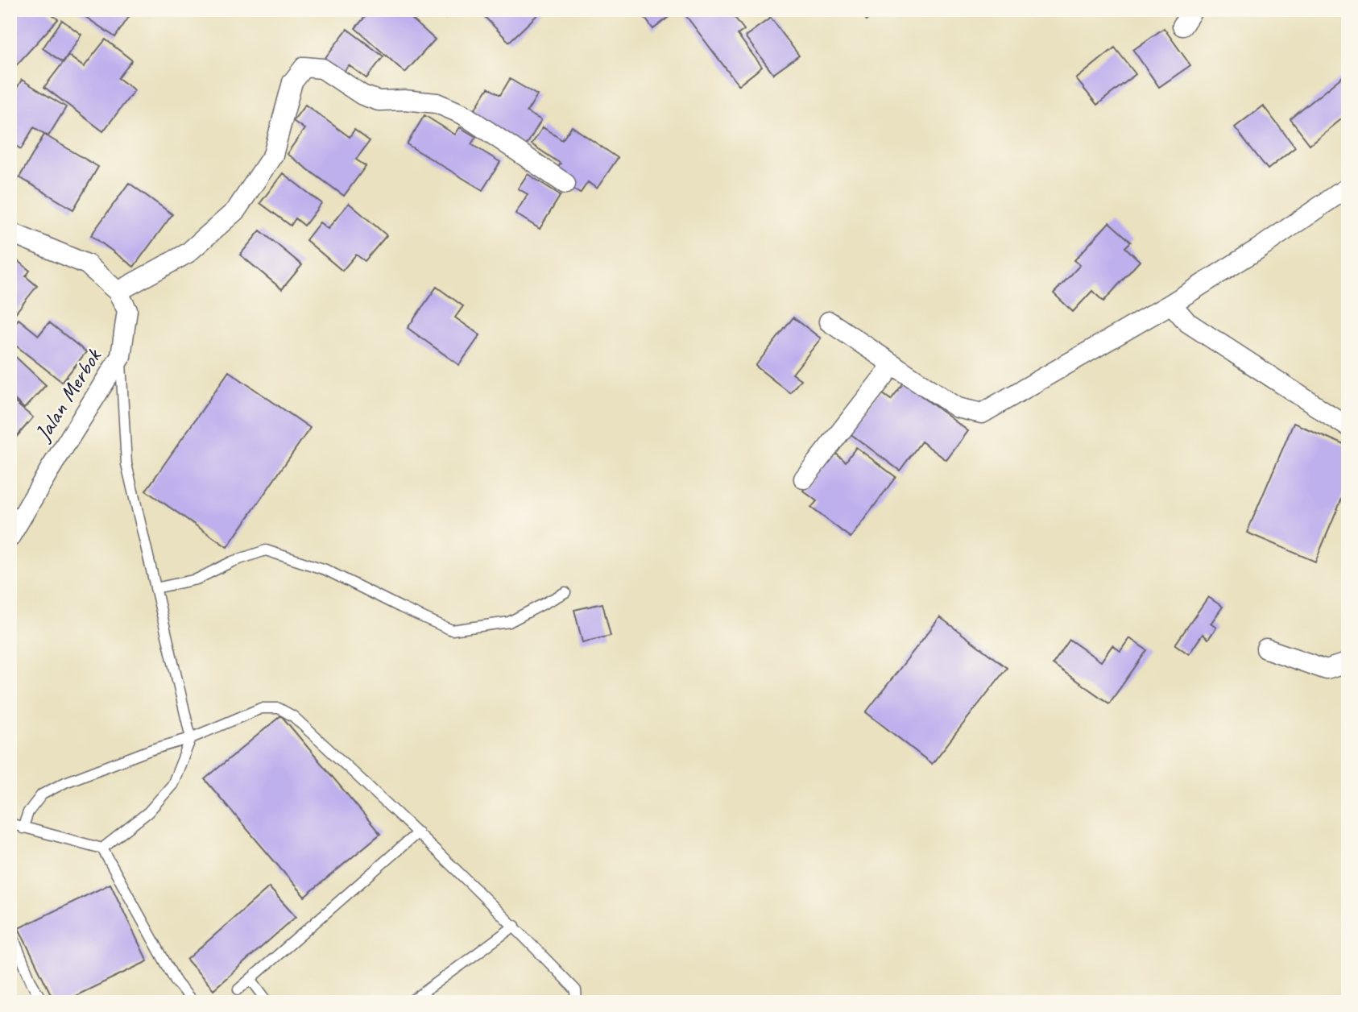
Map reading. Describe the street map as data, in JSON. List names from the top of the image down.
{
  "streets": {
    "street": ["Jalan Merbok"]
  }
}
